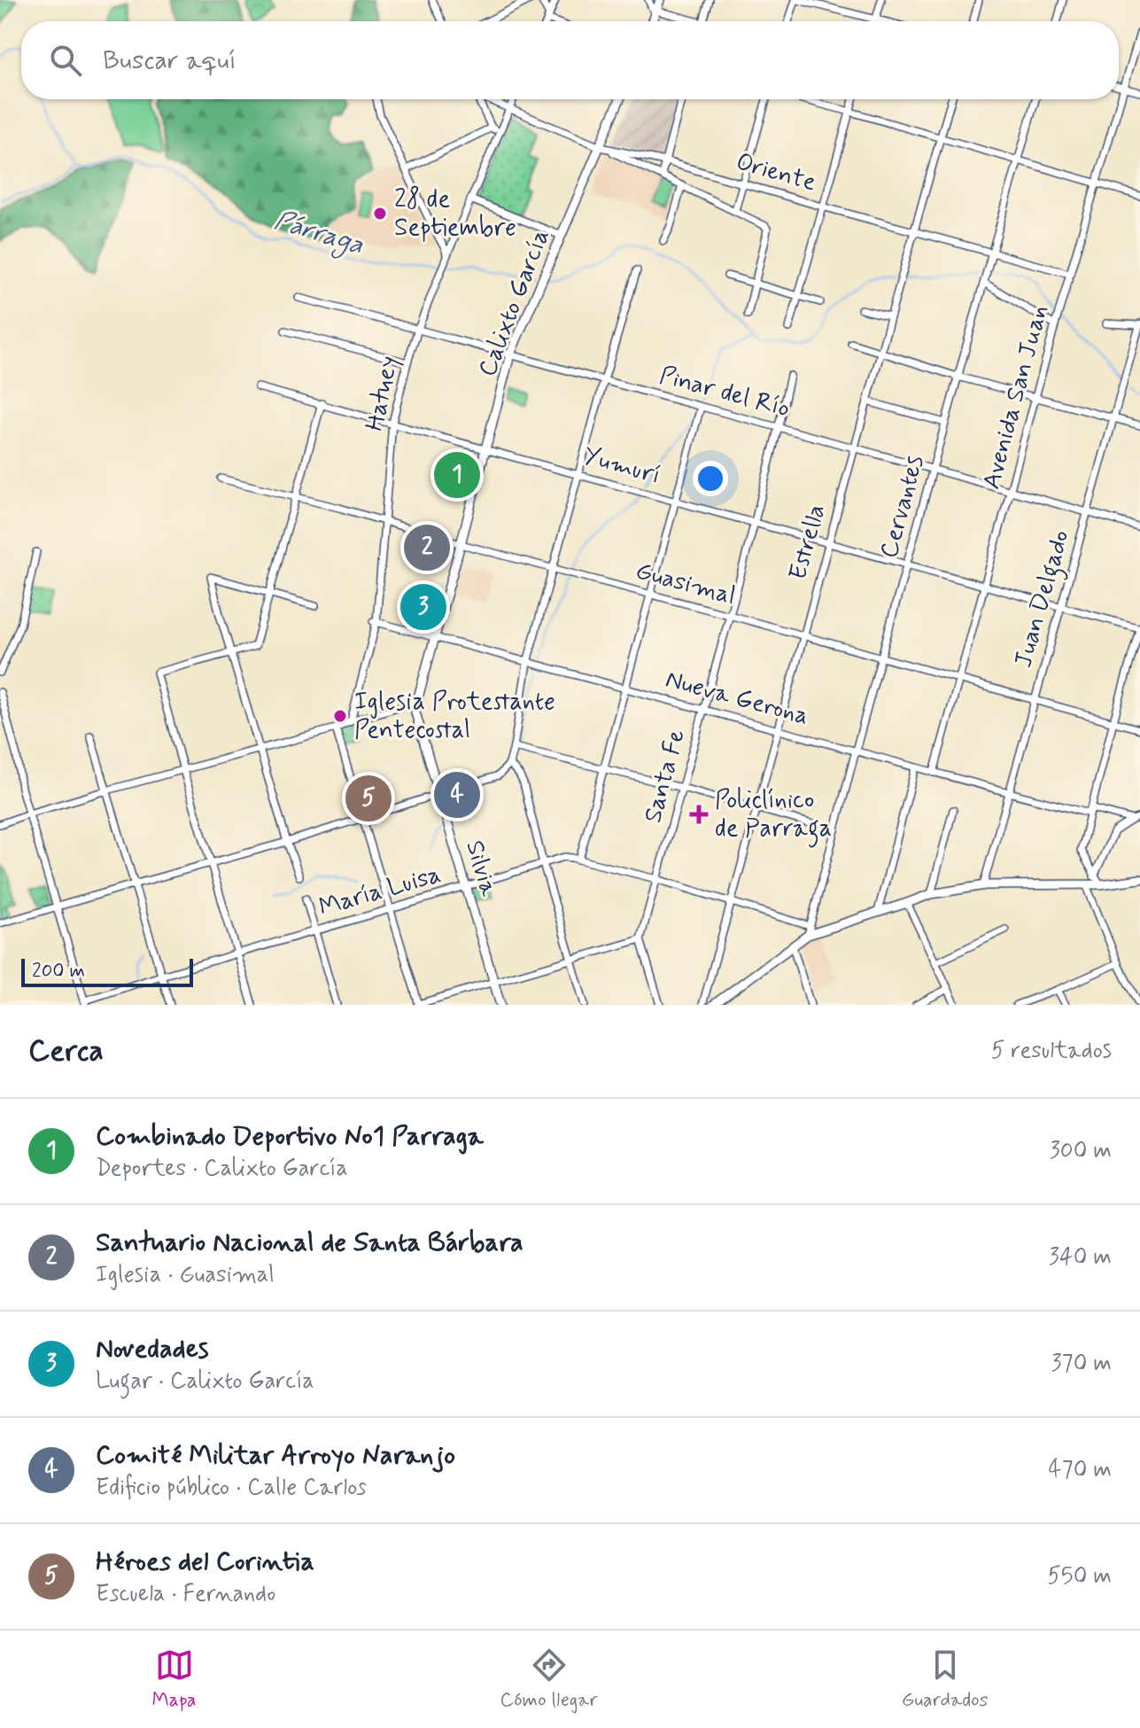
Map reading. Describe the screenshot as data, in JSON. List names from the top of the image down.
{
  "streets": {
    "main road": ["Calixto García", "Silvia"],
    "street": [
      "Oriente",
      "Pinar del Río",
      "Hatuey",
      "Avenida San Juan",
      "Yumurí",
      "Cervantes",
      "Estrella",
      "Guasimal",
      "Juan Delgado",
      "Nueva Gerona",
      "Santa Fe",
      "María Luisa"
    ]
  },
  "crossings": [
    ["Oriente", "Calixto García"],
    ["Oriente", "Hatuey"],
    ["Oriente", "Avenida San Juan"],
    ["Oriente", "Cervantes"],
    ["Oriente", "Estrella"],
    ["Calixto García", "Pinar del Río"],
    ["Calixto García", "Yumurí"],
    ["Calixto García", "Guasimal"],
    ["Calixto García", "Nueva Gerona"],
    ["Calixto García", "Silvia"],
    ["Pinar del Río", "Hatuey"],
    ["Pinar del Río", "Avenida San Juan"],
    ["Pinar del Río", "Cervantes"],
    ["Pinar del Río", "Estrella"],
    ["Pinar del Río", "Juan Delgado"],
    ["Pinar del Río", "Santa Fe"],
    ["Hatuey", "Yumurí"],
    ["Hatuey", "Guasimal"],
    ["Hatuey", "Nueva Gerona"],
    ["Avenida San Juan", "Yumurí"],
    ["Avenida San Juan", "Guasimal"],
    ["Avenida San Juan", "Nueva Gerona"],
    ["Yumurí", "Cervantes"],
    ["Yumurí", "Estrella"],
    ["Yumurí", "Juan Delgado"],
    ["Yumurí", "Santa Fe"],
    ["Cervantes", "Guasimal"],
    ["Cervantes", "Nueva Gerona"],
    ["Cervantes", "María Luisa"],
    ["Estrella", "Guasimal"],
    ["Estrella", "Nueva Gerona"],
    ["Estrella", "María Luisa"],
    ["Guasimal", "Juan Delgado"],
    ["Guasimal", "Santa Fe"],
    ["Juan Delgado", "Nueva Gerona"],
    ["Nueva Gerona", "Santa Fe"],
    ["Santa Fe", "María Luisa"],
    ["Silvia", "María Luisa"]
  ],
  "water": ["Párraga"],
  "places": {
    "other": ["28 de Septiembre", "Iglesia Protestante Pentecostal"],
    "health": ["Policlínico de Parraga"]
  },
  "scale_bar": "200 m",
  "page": {
    "search": "Buscar aquí",
    "pins": [
      "1",
      "2",
      "3",
      "4",
      "5"
    ],
    "scale": "200 m",
    "heading": ["Cerca", "5 resultados"],
    "list": [
      {
        "mark": "1",
        "name": "Combinado Deportivo No1 Parraga",
        "note": "Deportes · Calixto García",
        "value": "300 m"
      },
      {
        "mark": "2",
        "name": "Santuario Nacional de Santa Bárbara",
        "note": "Iglesia · Guasimal",
        "value": "340 m"
      },
      {
        "mark": "3",
        "name": "Novedades",
        "note": "Lugar · Calixto García",
        "value": "370 m"
      },
      {
        "mark": "4",
        "name": "Comité Militar Arroyo Naranjo",
        "note": "Edificio público · Calle Carlos",
        "value": "470 m"
      },
      {
        "mark": "5",
        "name": "Héroes del Corintia",
        "note": "Escuela · Fernando",
        "value": "550 m"
      }
    ],
    "nav": ["Mapa", "Cómo llegar", "Guardados"]
  }
}
